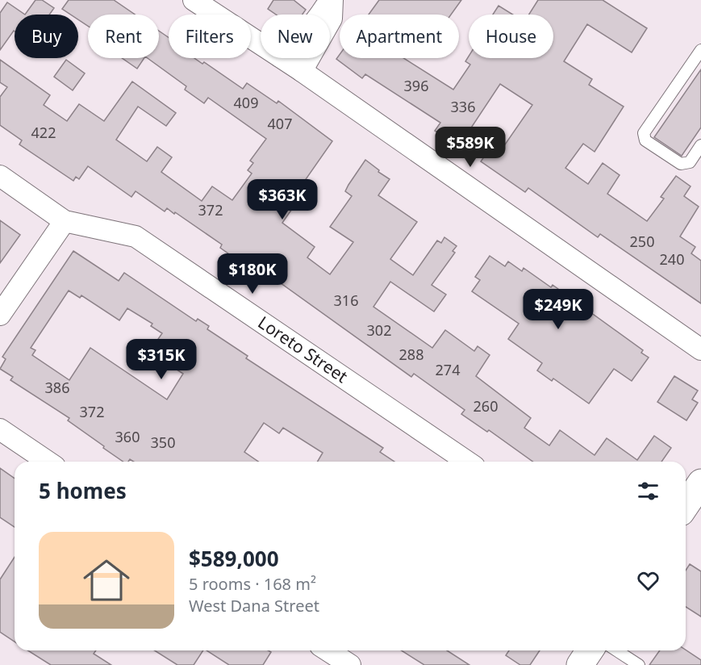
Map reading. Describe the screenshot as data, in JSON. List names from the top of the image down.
{
  "streets": {
    "street": ["Loreto Street"]
  },
  "house_numbers": [
    "396",
    "409",
    "336",
    "407",
    "422",
    "372",
    "250",
    "240",
    "316",
    "302",
    "288",
    "274",
    "386",
    "260",
    "372",
    "360",
    "350"
  ],
  "page": {
    "chip": [
      "Buy",
      "Rent",
      "Filters",
      "New",
      "Apartment",
      "House"
    ],
    "price": [
      "$589K",
      "$363K",
      "$180K",
      "$249K",
      "$315K"
    ],
    "heading": "5 homes",
    "list": [
      {
        "name": "$589,000",
        "note": "5 rooms · 168 m² · West Dana Street"
      }
    ]
  }
}
